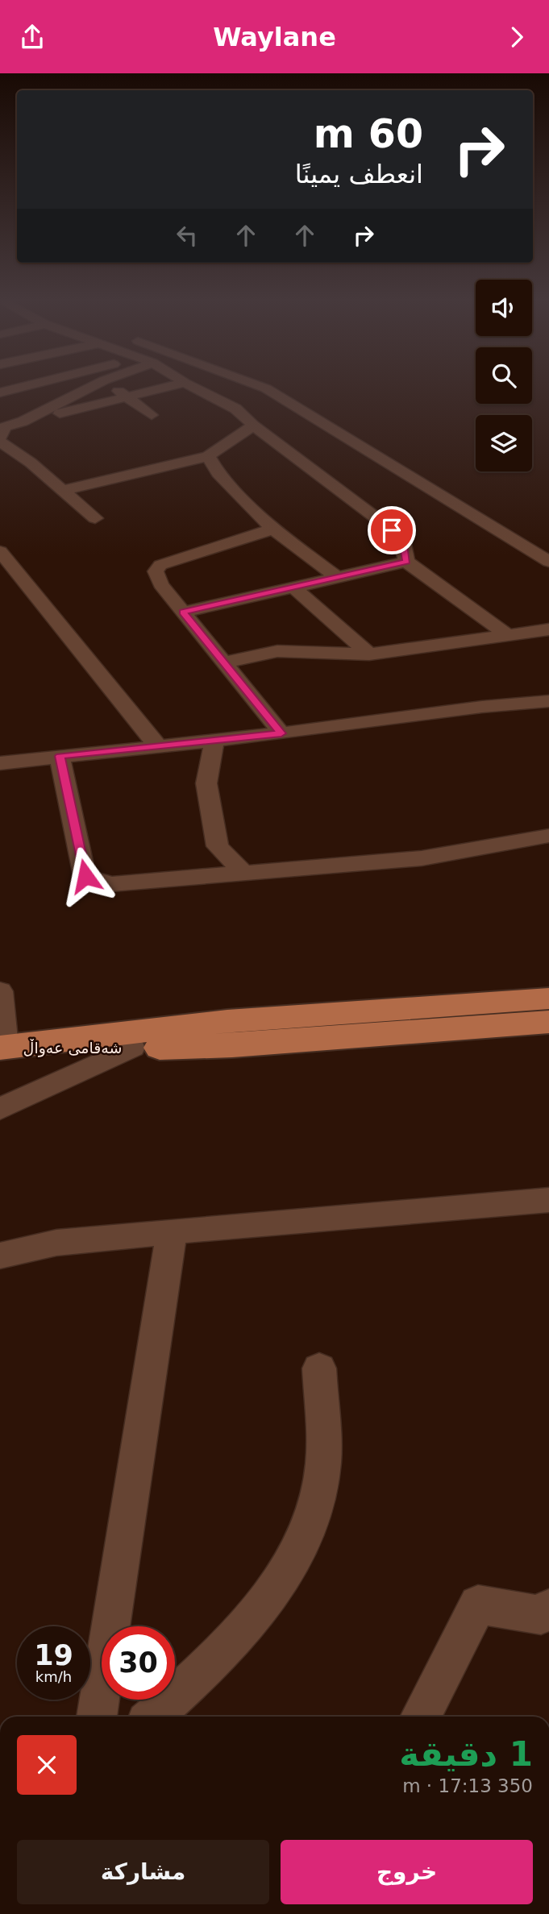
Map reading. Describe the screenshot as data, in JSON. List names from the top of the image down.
{
  "streets": {
    "main road": ["شەقامی عەواڵ"]
  },
  "page": {
    "header": "Waylane",
    "turn": ["60 m", "انعطف يمينًا"],
    "speed": "19 km/h",
    "limit": "30",
    "heading": ["1 دقيقة", "350 m · 17:13"],
    "buttons": ["خروج", "مشاركة"]
  }
}
